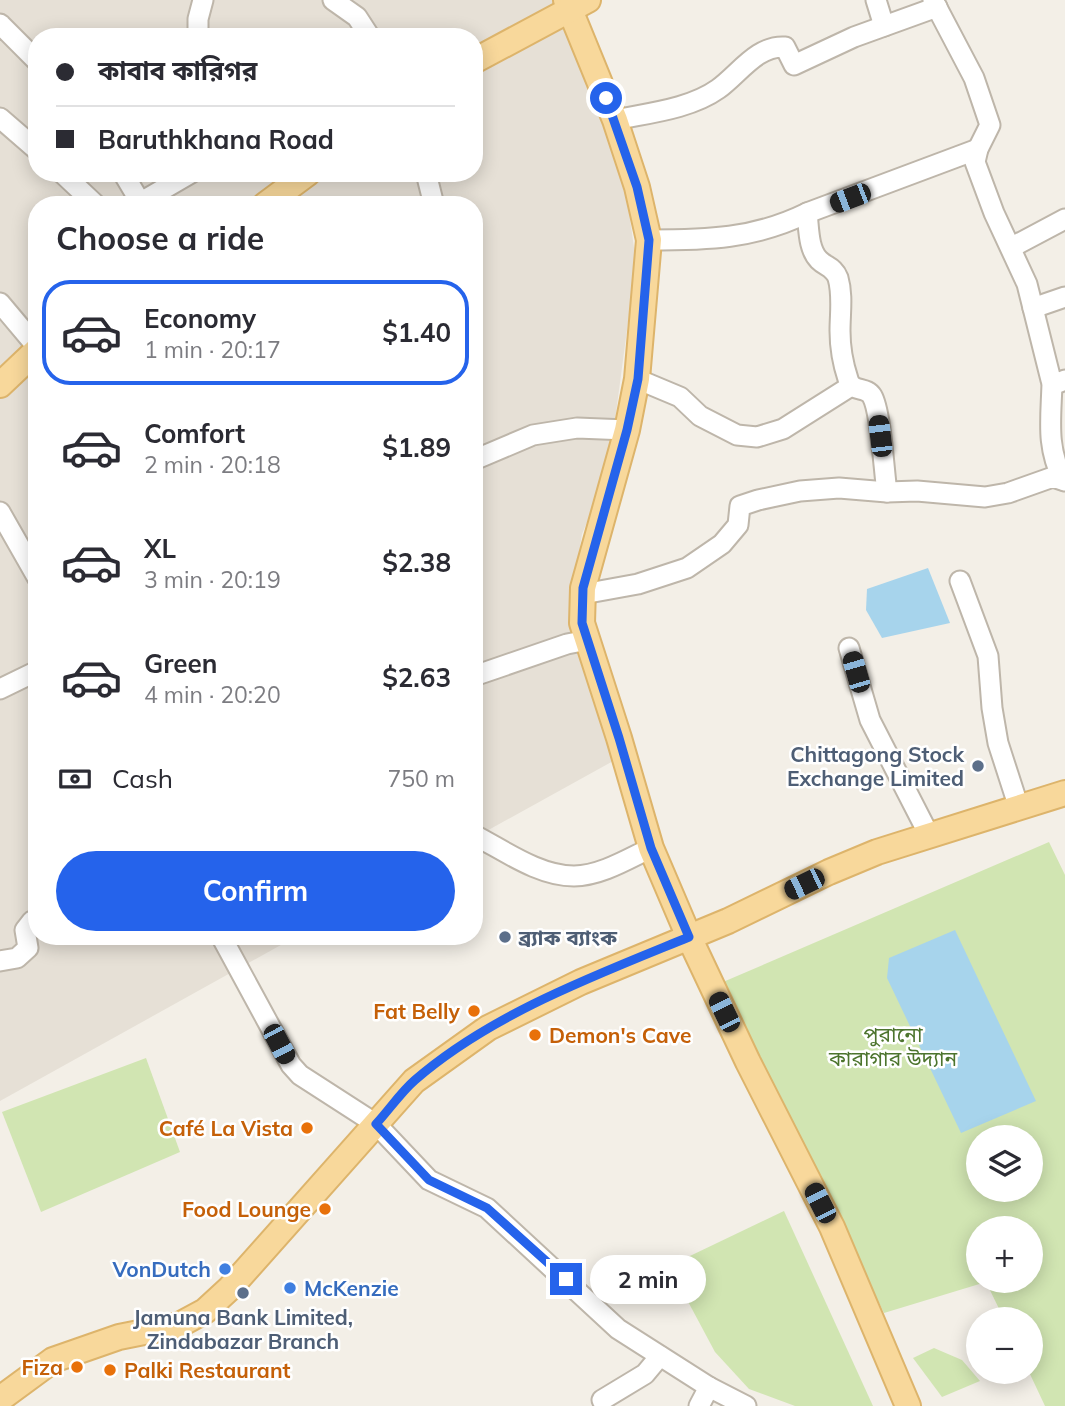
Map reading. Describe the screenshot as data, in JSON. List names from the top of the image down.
{
  "parks": ["পুরানো কারাগার উদ্যান"],
  "places": [
    "Chittagong Stock Exchange Limited",
    "ব্র্যাক ব্যাংক",
    "Fat Belly",
    "Demon's Cave",
    "Café La Vista",
    "Food Lounge",
    "VonDutch",
    "McKenzie",
    "Jamuna Bank Limited, Zindabazar Branch",
    "Fiza",
    "Palki Restaurant"
  ],
  "page": {
    "banner": ["কাবাব কারিগর", "Baruthkhana Road"],
    "heading": "Choose a ride",
    "list": [
      {
        "name": "Economy",
        "note": "1 min · 20:17",
        "value": "$1.40"
      },
      {
        "name": "Comfort",
        "note": "2 min · 20:18",
        "value": "$1.89"
      },
      {
        "name": "XL",
        "note": "3 min · 20:19",
        "value": "$2.38"
      },
      {
        "name": "Green",
        "note": "4 min · 20:20",
        "value": "$2.63"
      }
    ],
    "pay": ["Cash", "750 m"],
    "buttons": "Confirm",
    "map_buttons": ["+", "−"],
    "bubble": "2 min"
  }
}
